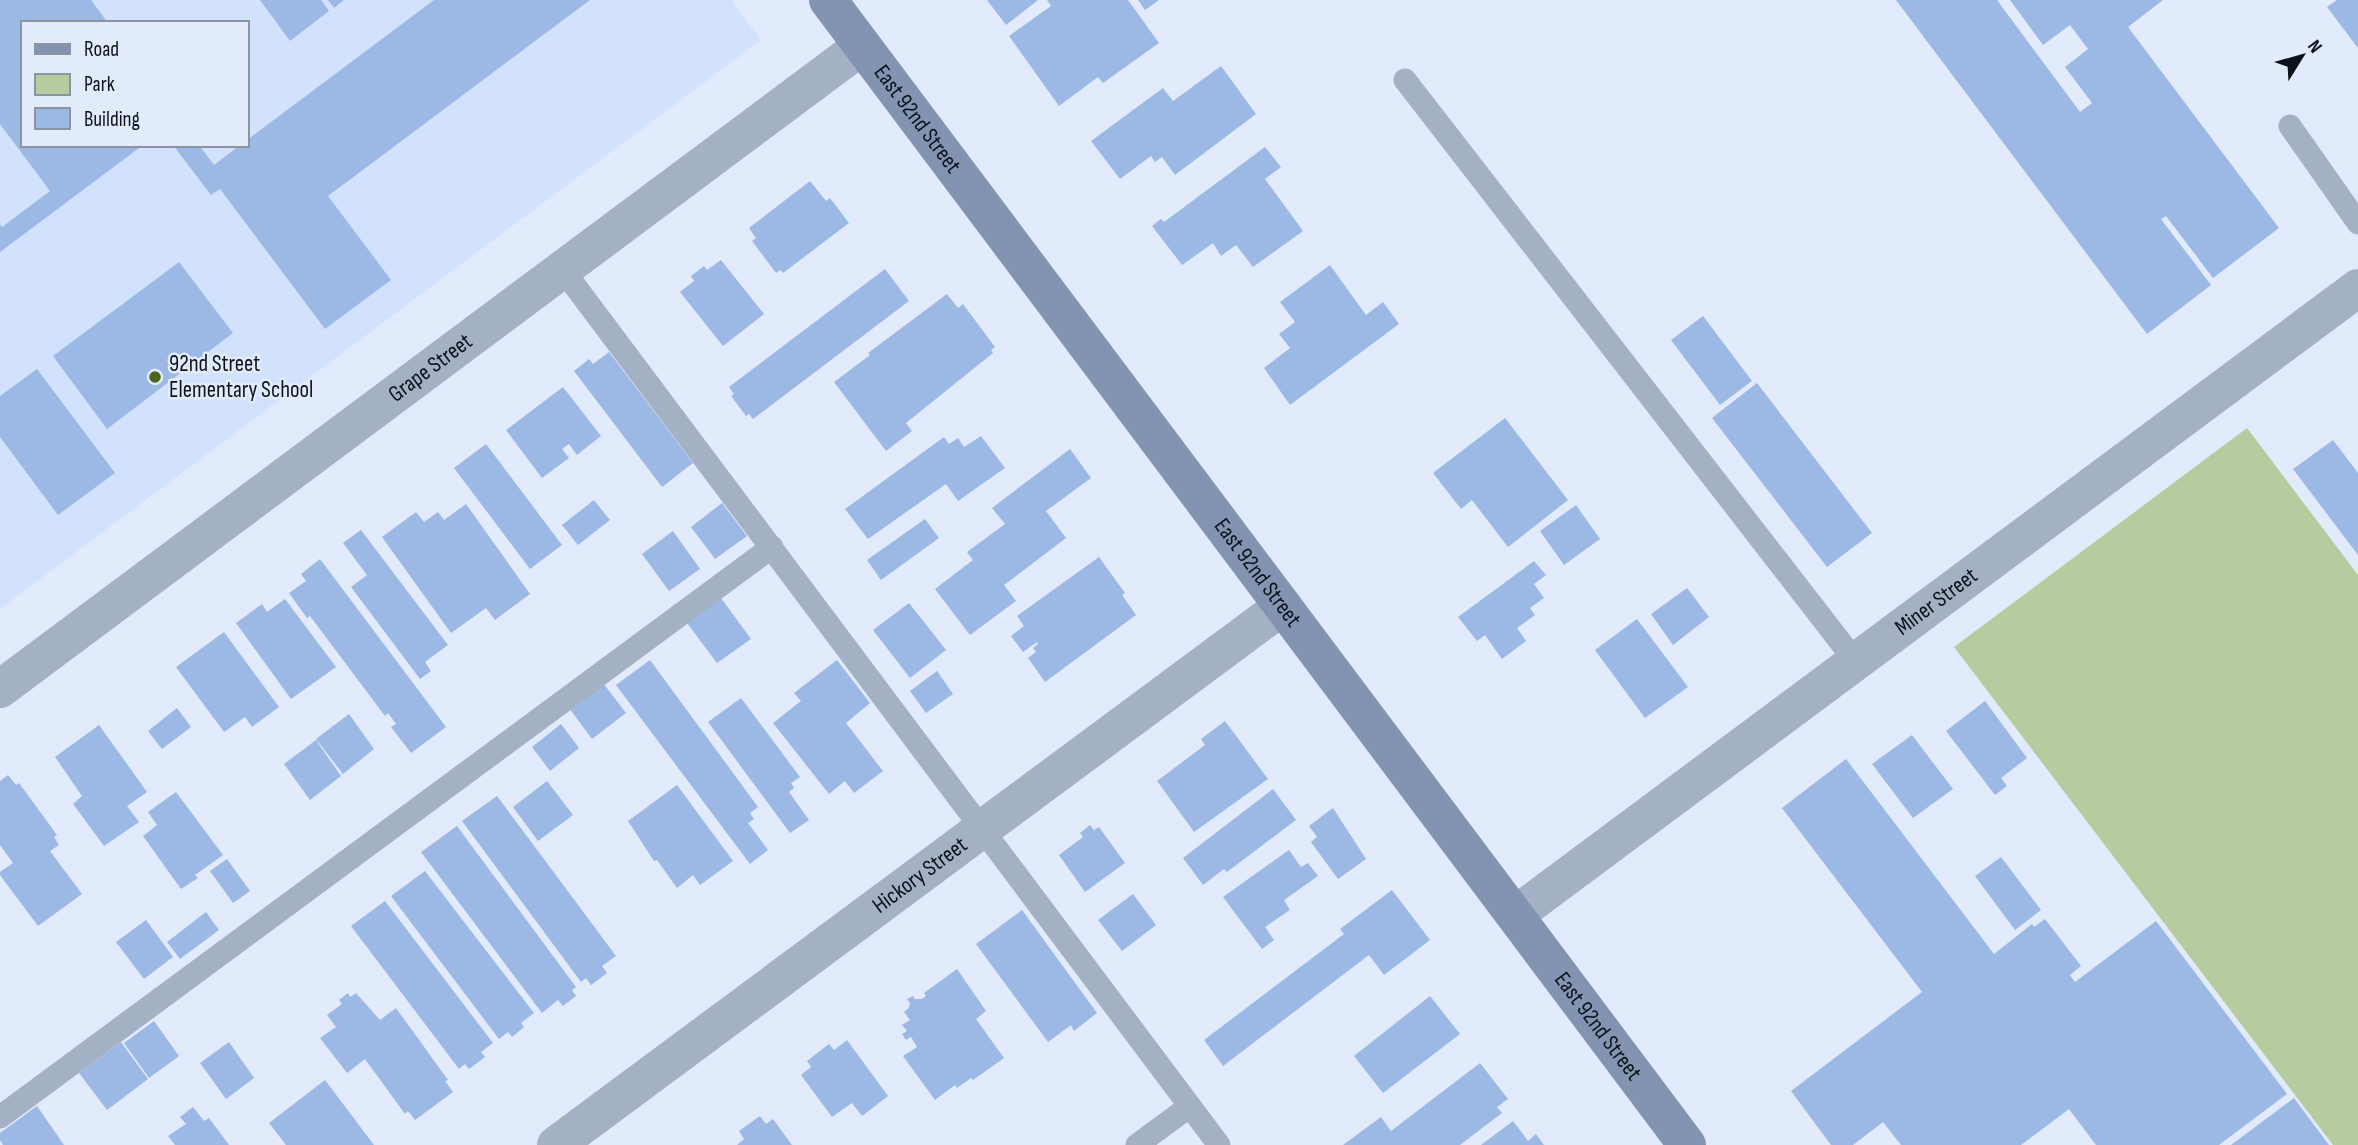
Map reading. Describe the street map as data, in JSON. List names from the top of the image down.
{
  "streets": {
    "street": [
      "East 92nd Street",
      "Grape Street",
      "Miner Street",
      "Hickory Street"
    ]
  },
  "crossings": [
    ["East 92nd Street", "Grape Street"],
    ["East 92nd Street", "Miner Street"],
    ["East 92nd Street", "Hickory Street"]
  ],
  "places": ["92nd Street Elementary School"],
  "legend": ["Road", "Park", "Building"],
  "north": "top right"
}
